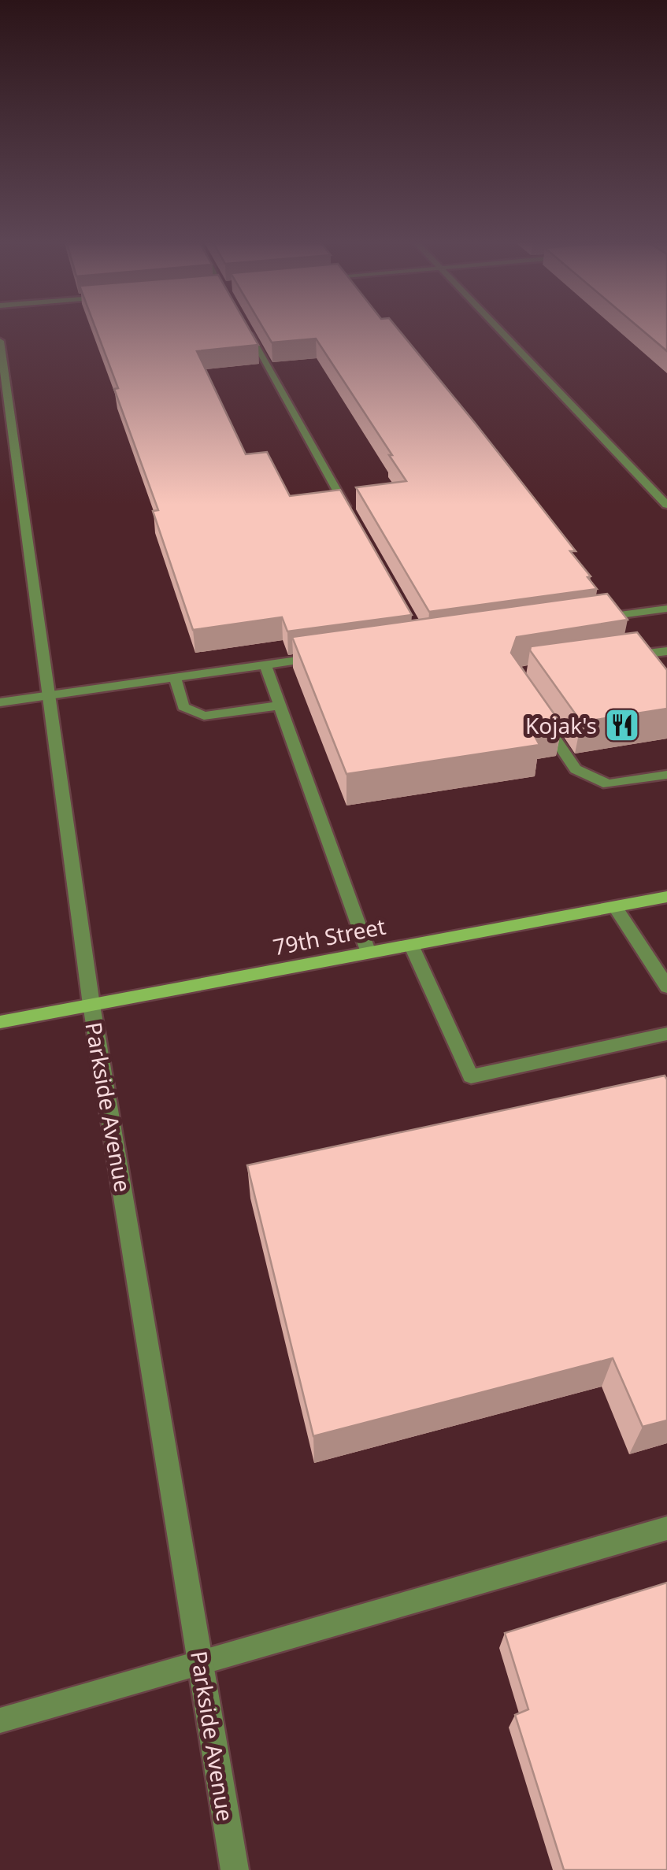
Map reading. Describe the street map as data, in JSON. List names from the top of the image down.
{
  "streets": {
    "main road": ["79th Street"],
    "street": ["Parkside Avenue"]
  },
  "crossings": [
    ["79th Street", "Parkside Avenue"]
  ],
  "places": {
    "restaurant": ["Kojak's"]
  }
}
